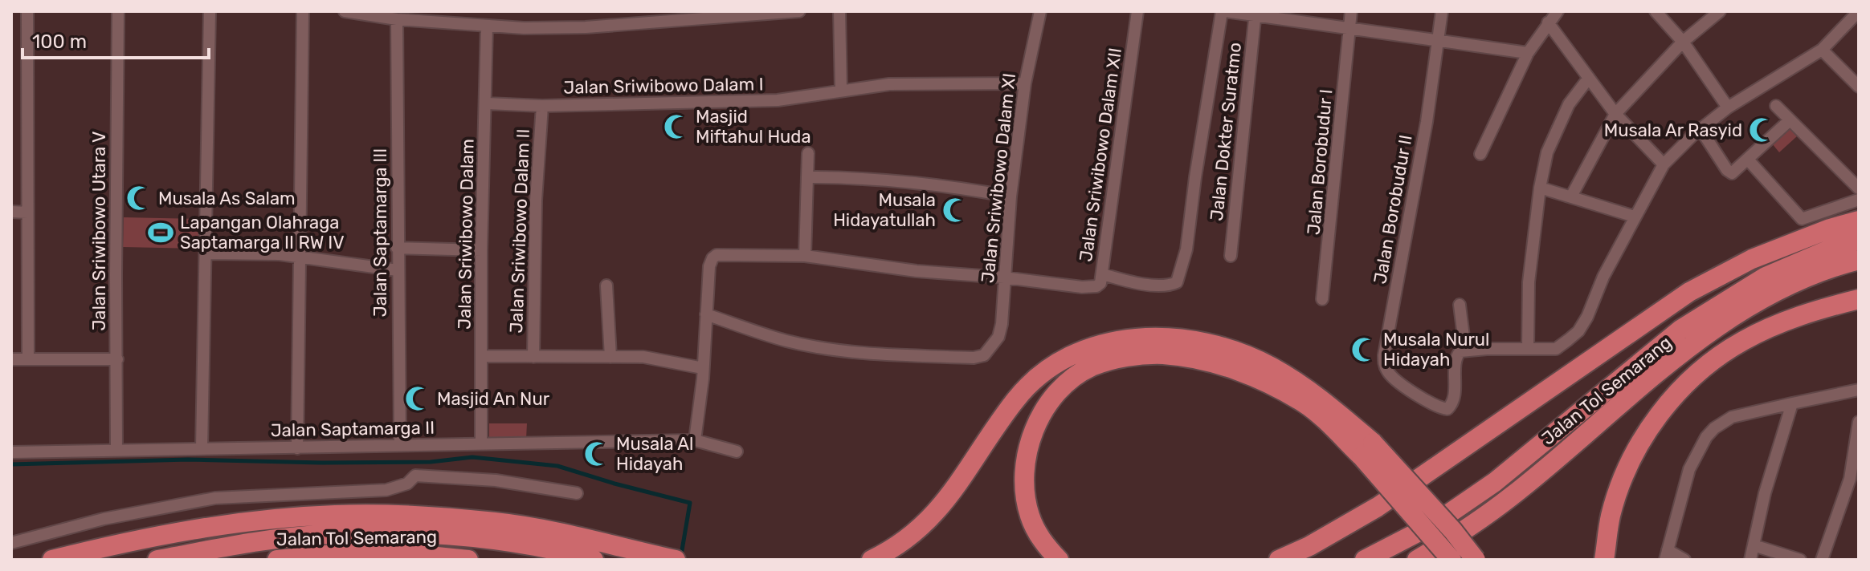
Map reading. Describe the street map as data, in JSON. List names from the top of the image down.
{
  "streets": {
    "highway": ["Jalan Tol Semarang"],
    "street": [
      "Jalan Sriwibowo Dalam I",
      "Jalan Dokter Suratmo",
      "Jalan Sriwibowo Dalam XII",
      "Jalan Borobudur I",
      "Jalan Sriwibowo Dalam XI",
      "Jalan Borobudur II",
      "Jalan Sriwibowo Utara V",
      "Jalan Sriwibowo Dalam II",
      "Jalan Saptamarga III",
      "Jalan Sriwibowo Dalam",
      "Jalan Saptamarga II"
    ]
  },
  "crossings": [
    ["Jalan Sriwibowo Dalam I", "Jalan Sriwibowo Dalam XI"],
    ["Jalan Sriwibowo Dalam I", "Jalan Sriwibowo Dalam II"],
    ["Jalan Sriwibowo Dalam I", "Jalan Sriwibowo Dalam"],
    ["Jalan Sriwibowo Dalam XII", "Jalan Sriwibowo Dalam XI"],
    ["Jalan Sriwibowo Utara V", "Jalan Saptamarga II"],
    ["Jalan Sriwibowo Dalam II", "Jalan Sriwibowo Dalam"],
    ["Jalan Saptamarga III", "Jalan Saptamarga II"],
    ["Jalan Sriwibowo Dalam", "Jalan Saptamarga II"]
  ],
  "places": {
    "mosque": [
      "Masjid Miftahul Huda",
      "Musala Ar Rasyid",
      "Musala As Salam",
      "Musala Hidayatullah",
      "Musala Nurul Hidayah",
      "Masjid An Nur",
      "Musala Al Hidayah"
    ],
    "sports": ["Lapangan Olahraga Saptamarga II RW IV"]
  },
  "scale_bar": "100 m"
}
